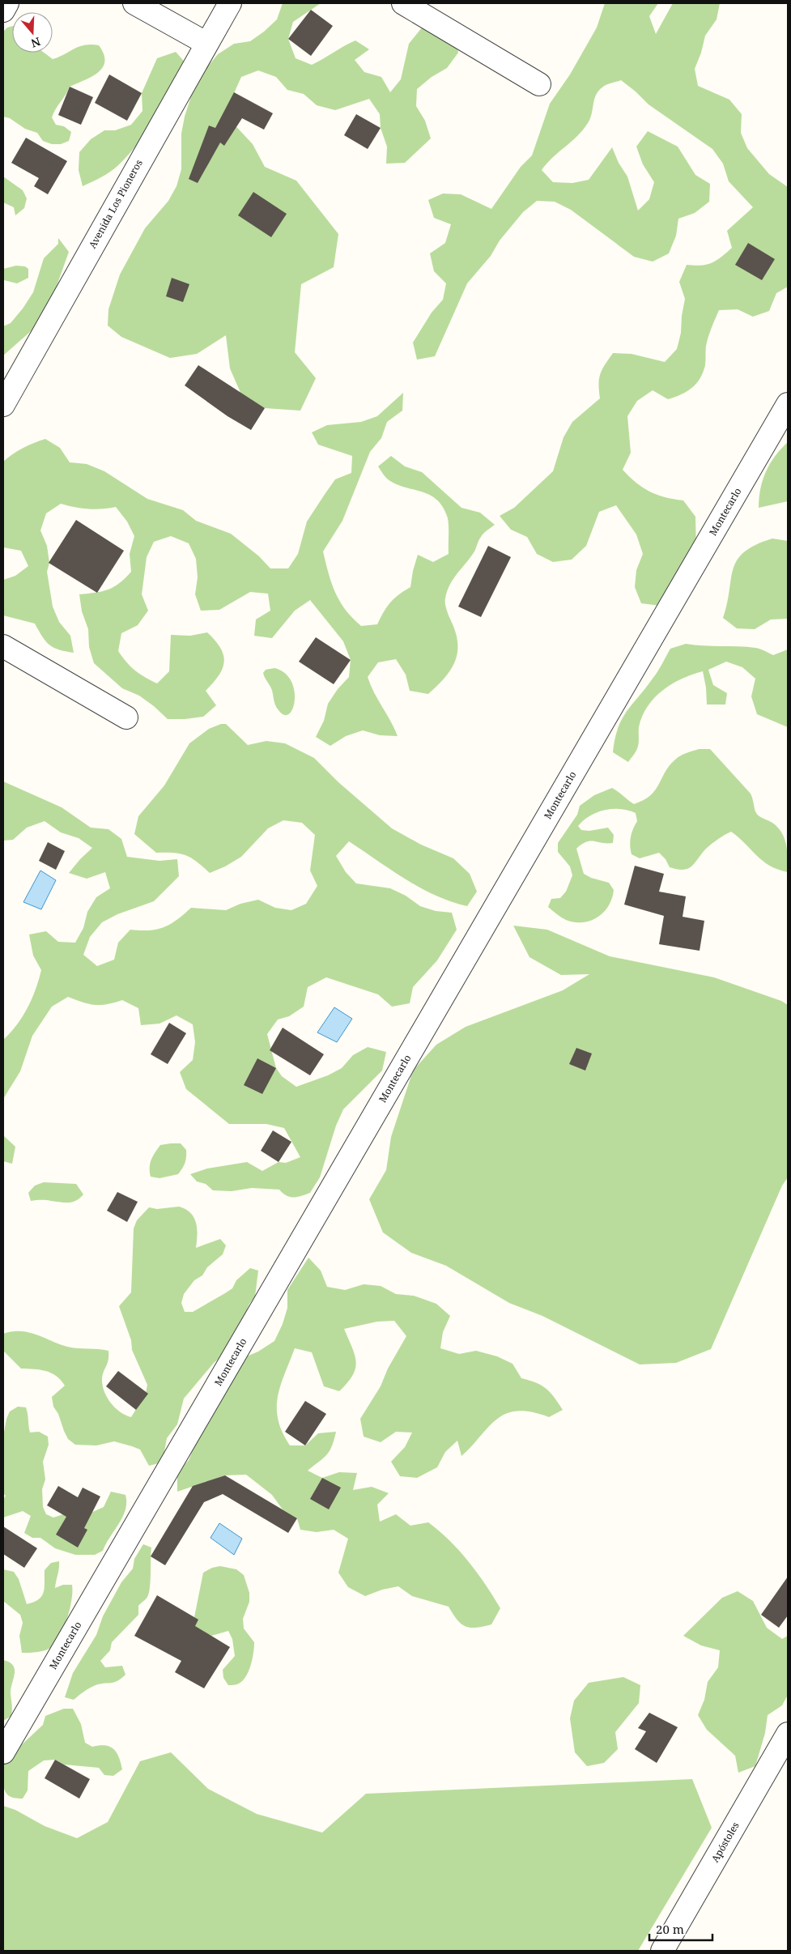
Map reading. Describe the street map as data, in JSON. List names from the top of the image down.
{
  "streets": {
    "street": ["Avenida Los Pioneros", "Montecarlo", "Apóstoles"]
  },
  "scale_bar": "20 m",
  "north": "bottom"
}
